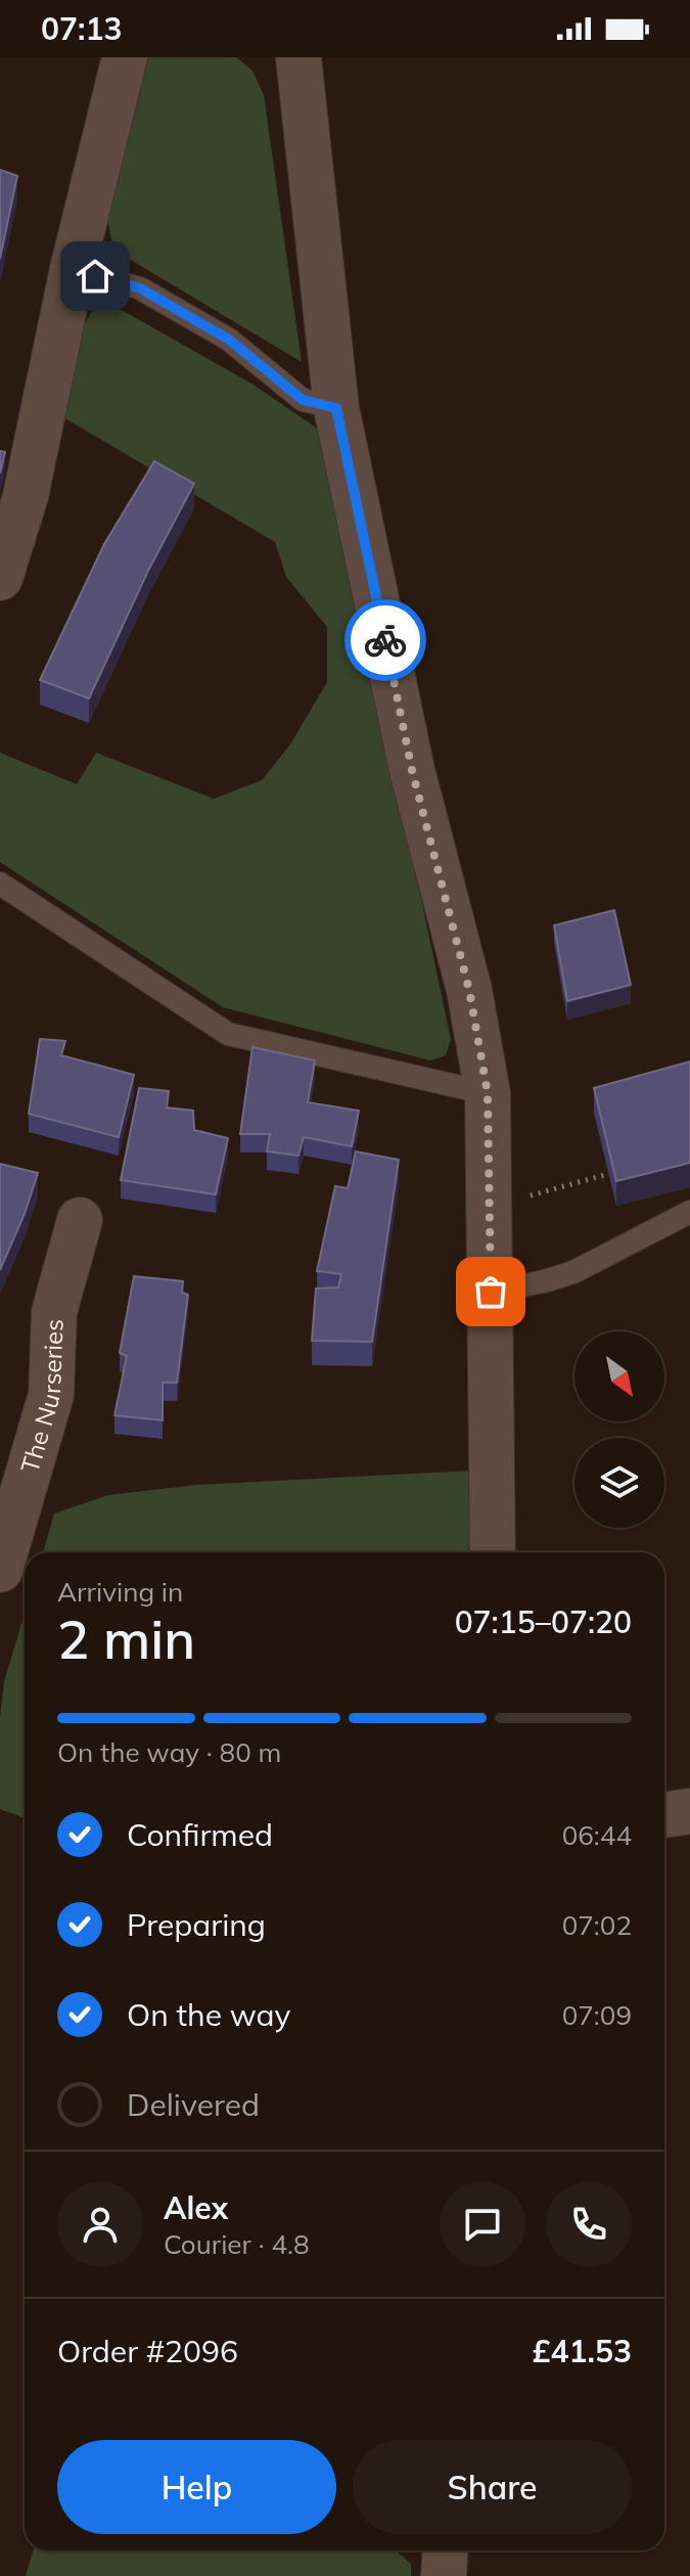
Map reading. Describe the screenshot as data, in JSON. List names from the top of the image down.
{
  "streets": {
    "street": ["The Nurseries"]
  },
  "north": "bottom right",
  "page": {
    "status": "07:13",
    "heading": ["2 min", "Arriving in", "07:15–07:20"],
    "panel": [
      "Alex",
      "Courier · 4.8",
      "Order #2096",
      "£41.53"
    ],
    "bar": "On the way · 80 m",
    "list": [
      ["Confirmed", "06:44"],
      ["Preparing", "07:02"],
      ["On the way", "07:09"],
      "Delivered"
    ],
    "buttons": ["Help", "Share"]
  }
}
